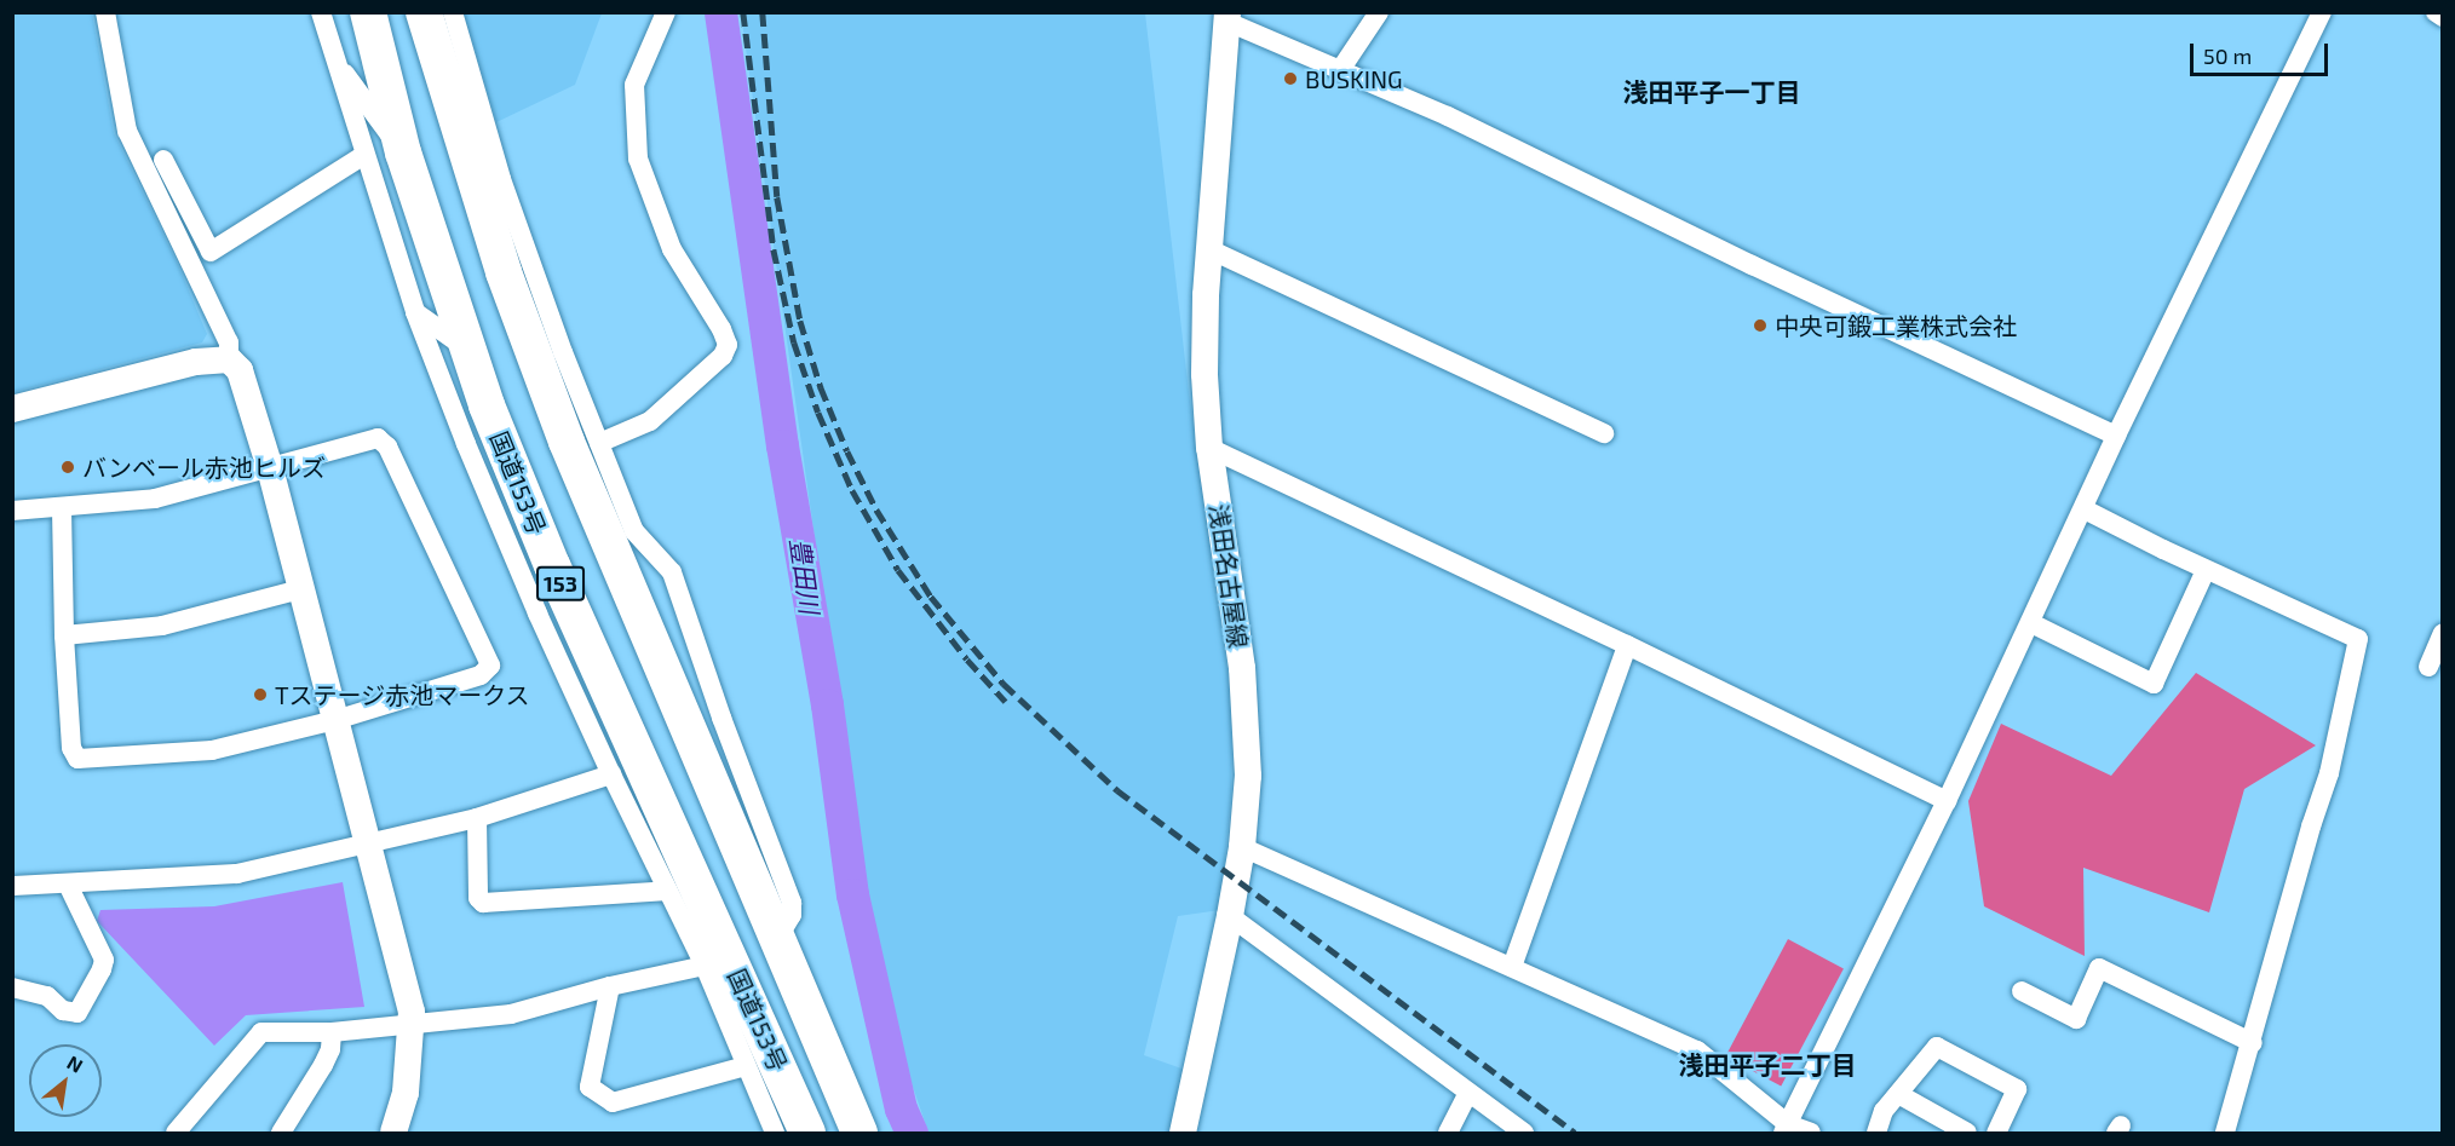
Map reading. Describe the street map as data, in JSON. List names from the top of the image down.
{
  "streets": {
    "highway": ["国道153号", "153"],
    "main road": ["浅田名古屋線"]
  },
  "districts": ["浅田平子一丁目", "浅田平子二丁目"],
  "water": ["豊田川"],
  "places": [
    "BUSKING",
    "中央可鍛工業株式会社",
    "バンベール赤池ヒルズ",
    "Tステージ赤池マークス"
  ],
  "scale_bar": "50 m",
  "north": "top right"
}
